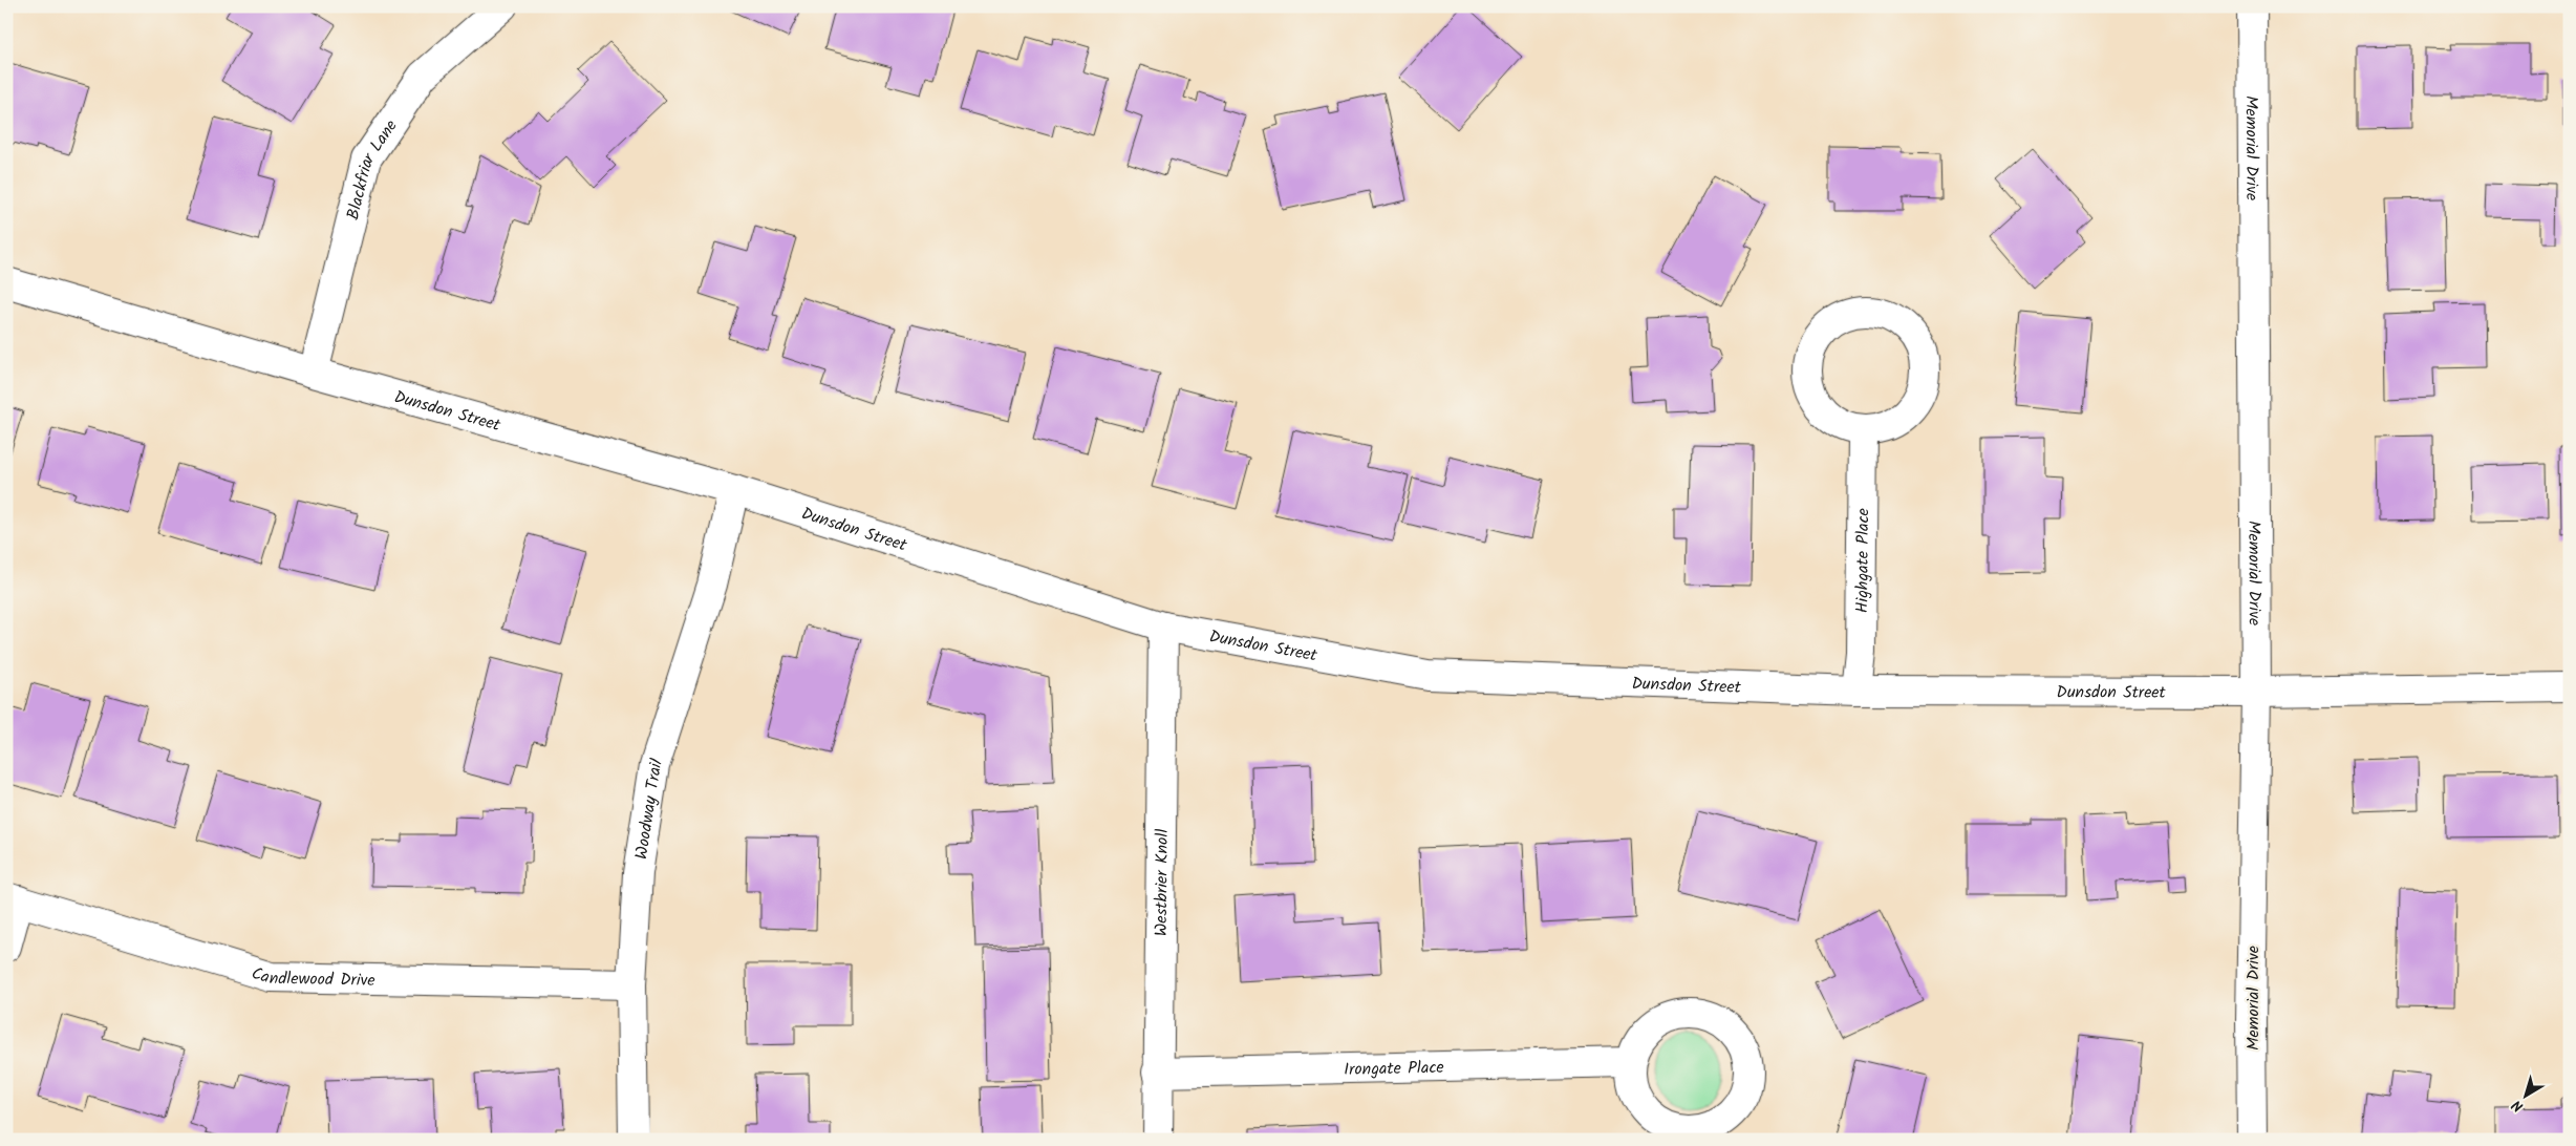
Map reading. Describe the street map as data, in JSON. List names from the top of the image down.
{
  "streets": {
    "street": [
      "Memorial Drive",
      "Blackfriar Lane",
      "Dunsdon Street",
      "Highgate Place",
      "Woodway Trail",
      "Westbrier Knoll",
      "Candlewood Drive",
      "Irongate Place"
    ]
  },
  "crossings": [
    ["Memorial Drive", "Dunsdon Street"],
    ["Blackfriar Lane", "Dunsdon Street"],
    ["Dunsdon Street", "Highgate Place"],
    ["Dunsdon Street", "Woodway Trail"],
    ["Dunsdon Street", "Westbrier Knoll"],
    ["Woodway Trail", "Candlewood Drive"],
    ["Westbrier Knoll", "Irongate Place"]
  ],
  "north": "bottom left"
}
